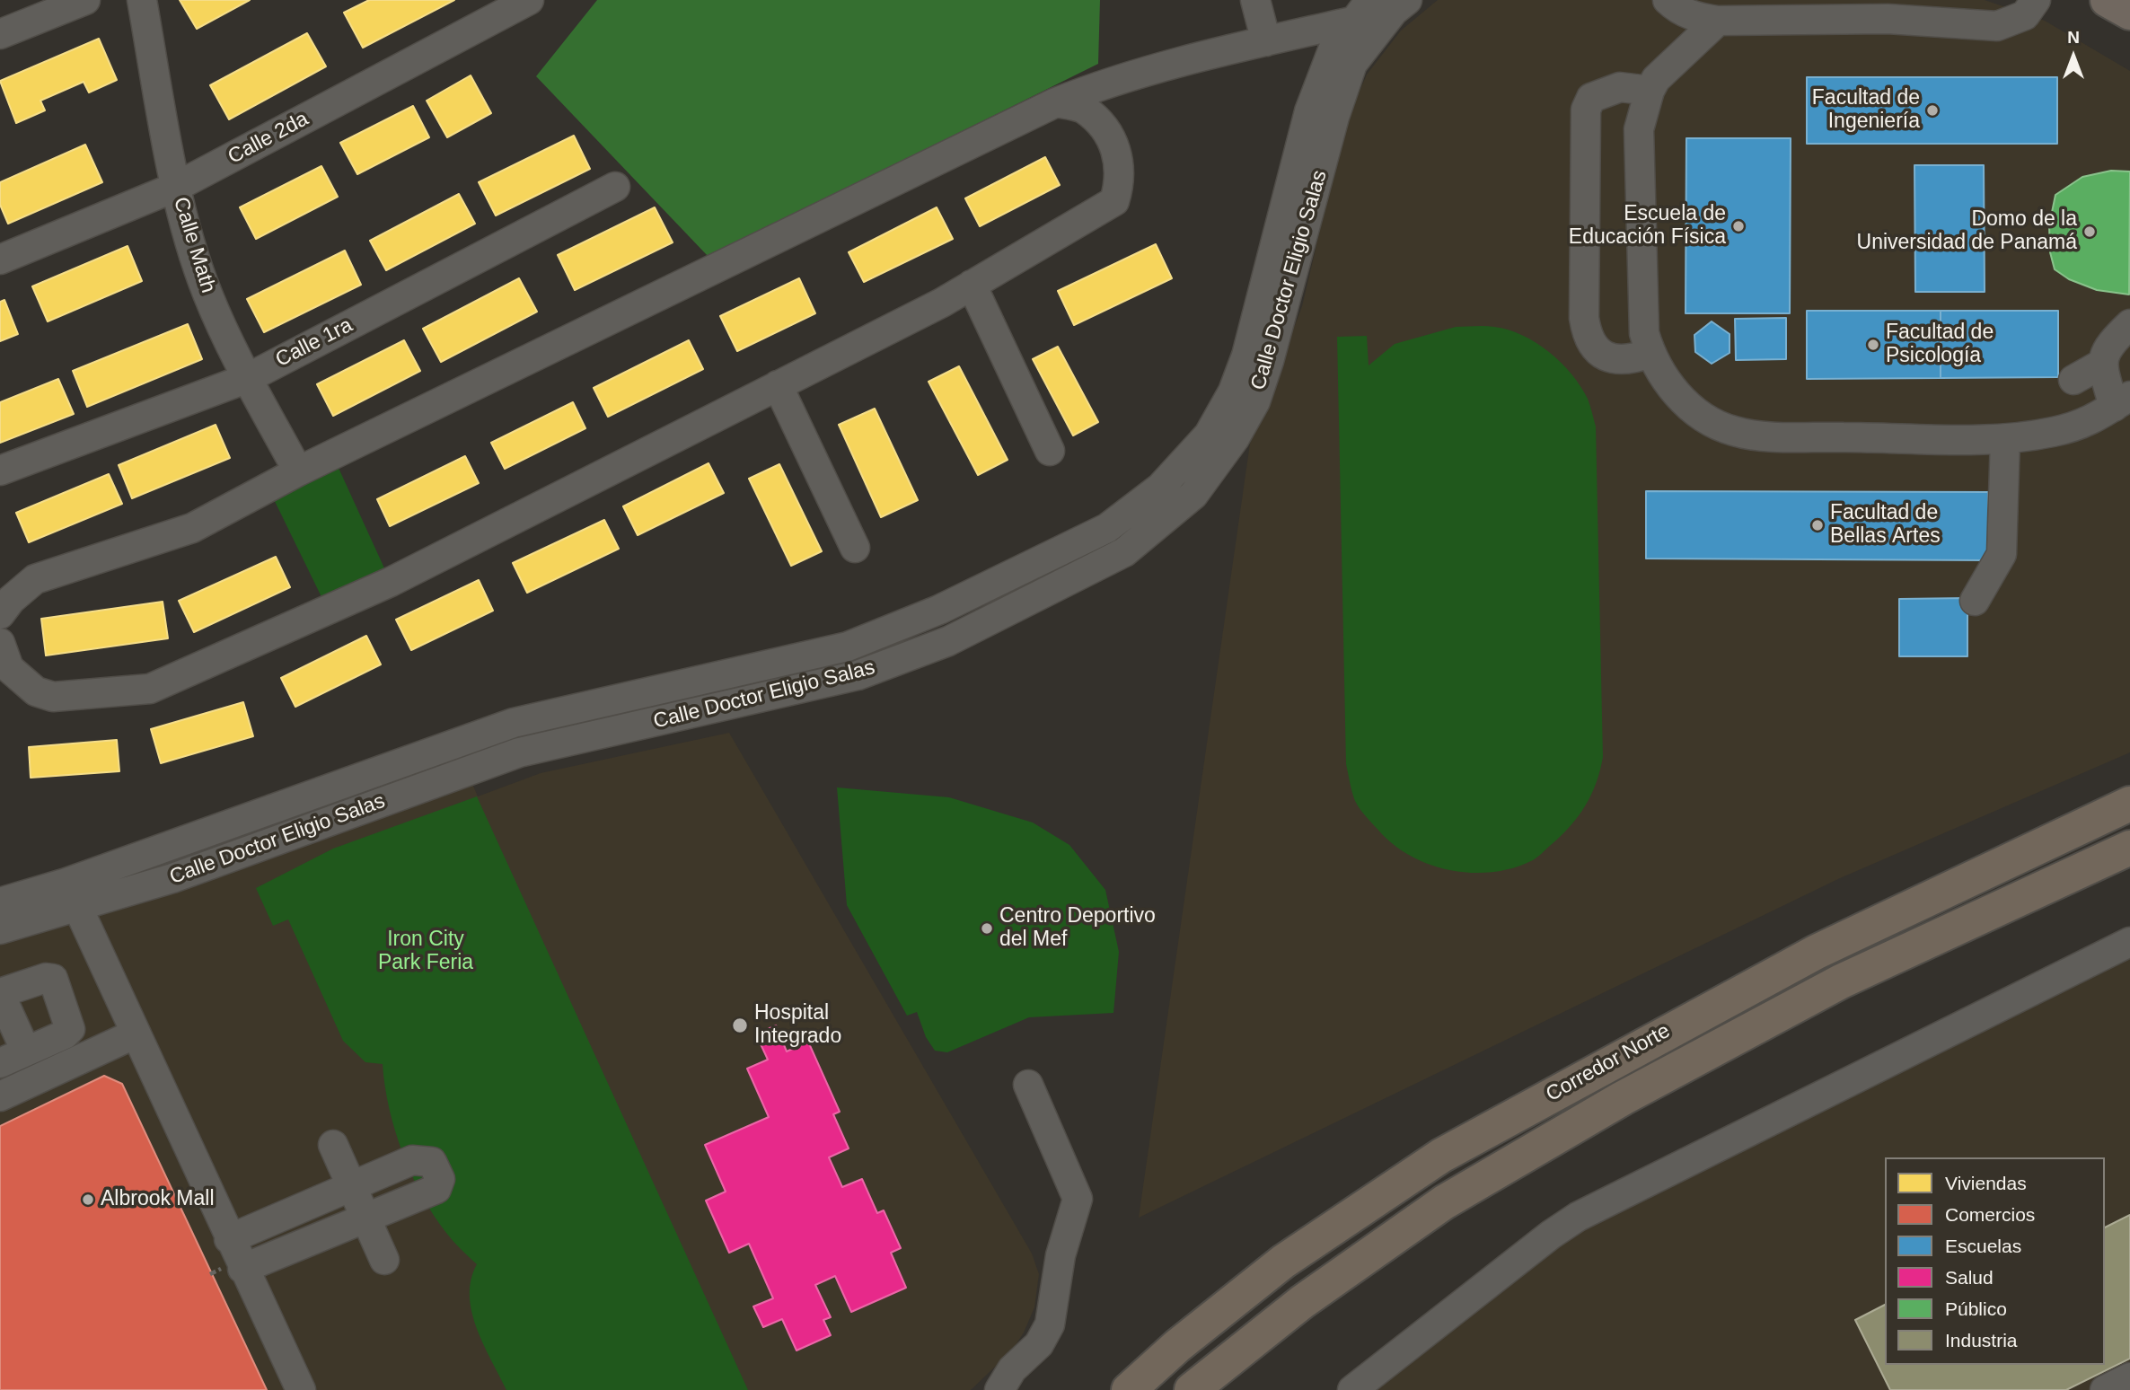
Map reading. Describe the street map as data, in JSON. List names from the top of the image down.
{
  "streets": {
    "highway": ["Corredor Norte"],
    "street": [
      "Calle 2da",
      "Calle Math",
      "Calle Doctor Eligio Salas",
      "Calle 1ra"
    ]
  },
  "crossings": [
    ["Calle 2da", "Calle Math"],
    ["Calle Math", "Calle 1ra"]
  ],
  "parks": ["Iron City Park Feria"],
  "places": [
    "Facultad de Ingeniería",
    "Escuela de Educación Física",
    "Domo de la Universidad de Panamá",
    "Facultad de Psicología",
    "Facultad de Bellas Artes",
    "Centro Deportivo del Mef",
    "Hospital Integrado",
    "Albrook Mall"
  ],
  "legend": [
    "Viviendas",
    "Comercios",
    "Escuelas",
    "Salud",
    "Público",
    "Industria"
  ],
  "north": "top"
}
